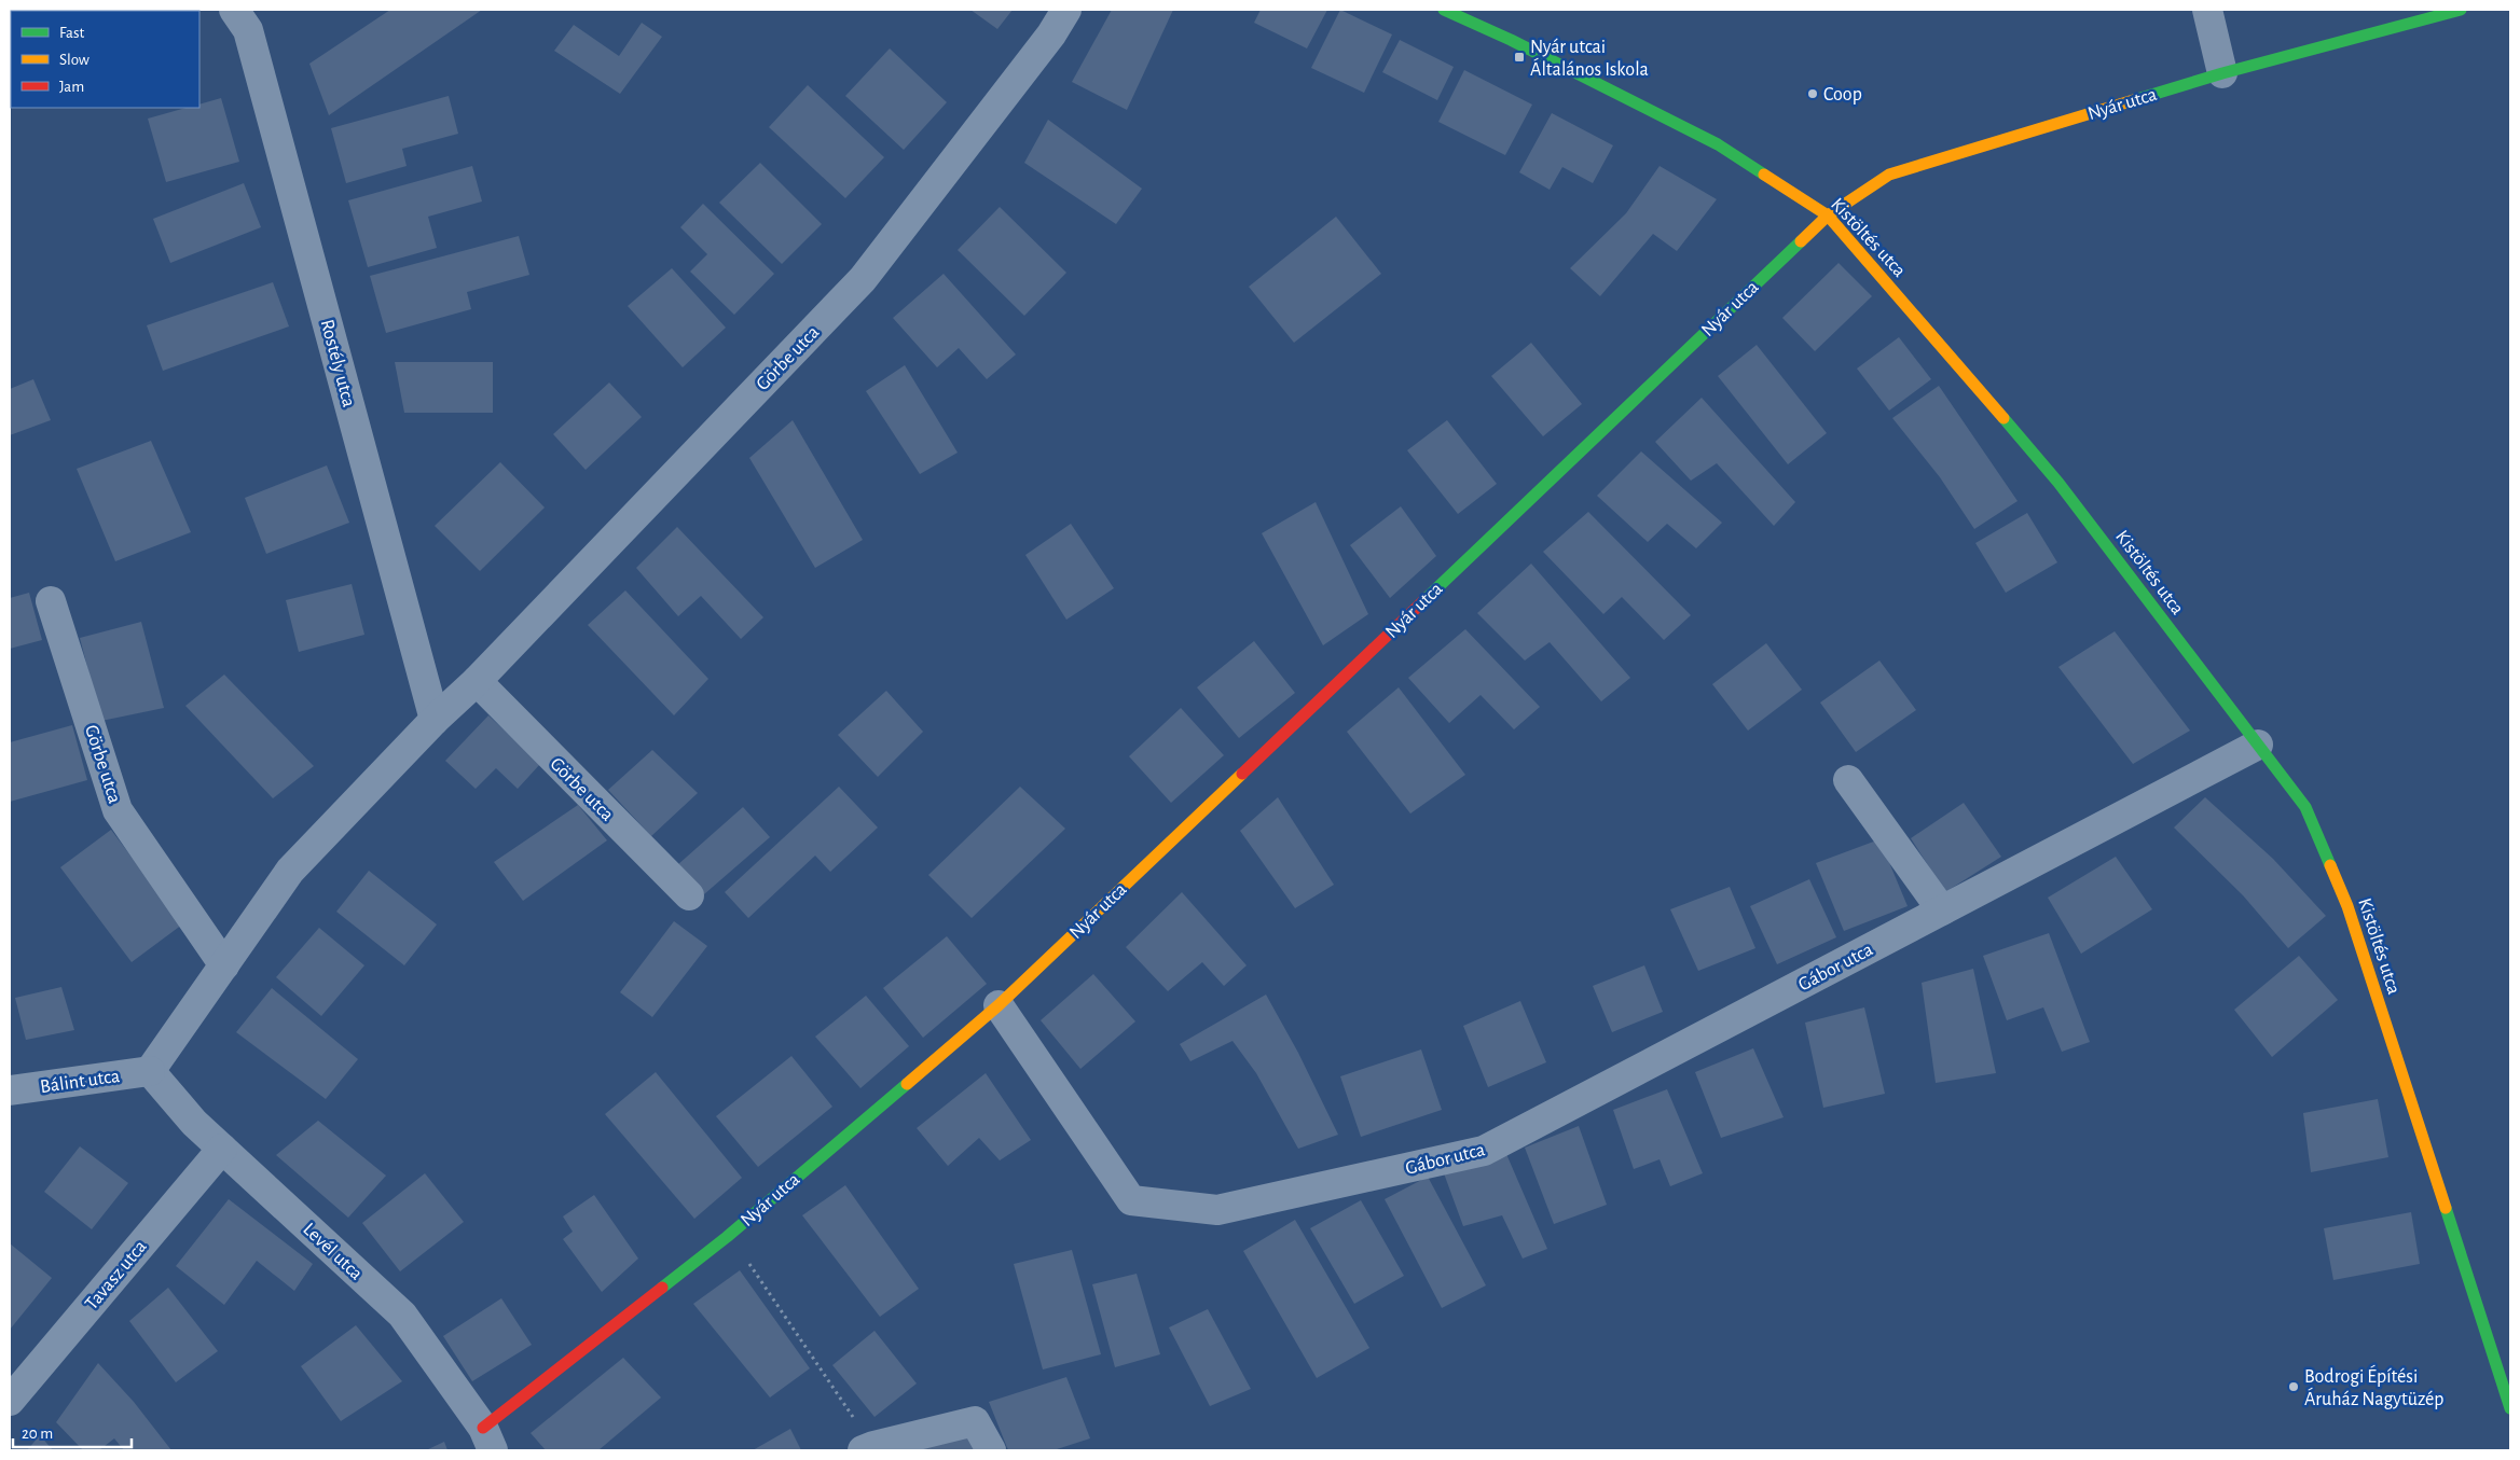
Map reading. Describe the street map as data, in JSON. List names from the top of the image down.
{
  "streets": {
    "street": [
      "Nyár utca",
      "Kistöltés utca",
      "Görbe utca",
      "Rostély utca",
      "Gábor utca",
      "Bálint utca",
      "Levél utca",
      "Tavasz utca"
    ]
  },
  "crossings": [
    ["Nyár utca", "Kistöltés utca"],
    ["Nyár utca", "Gábor utca"],
    ["Nyár utca", "Levél utca"],
    ["Kistöltés utca", "Gábor utca"],
    ["Görbe utca", "Rostély utca"],
    ["Görbe utca", "Bálint utca"],
    ["Görbe utca", "Levél utca"],
    ["Bálint utca", "Levél utca"],
    ["Levél utca", "Tavasz utca"]
  ],
  "places": {
    "transit": ["Nyár utcai Általános Iskola"],
    "other": ["Coop", "Bodrogi Építési Áruház Nagytüzép"]
  },
  "legend": ["Fast", "Slow", "Jam"],
  "scale_bar": "20 m"
}
